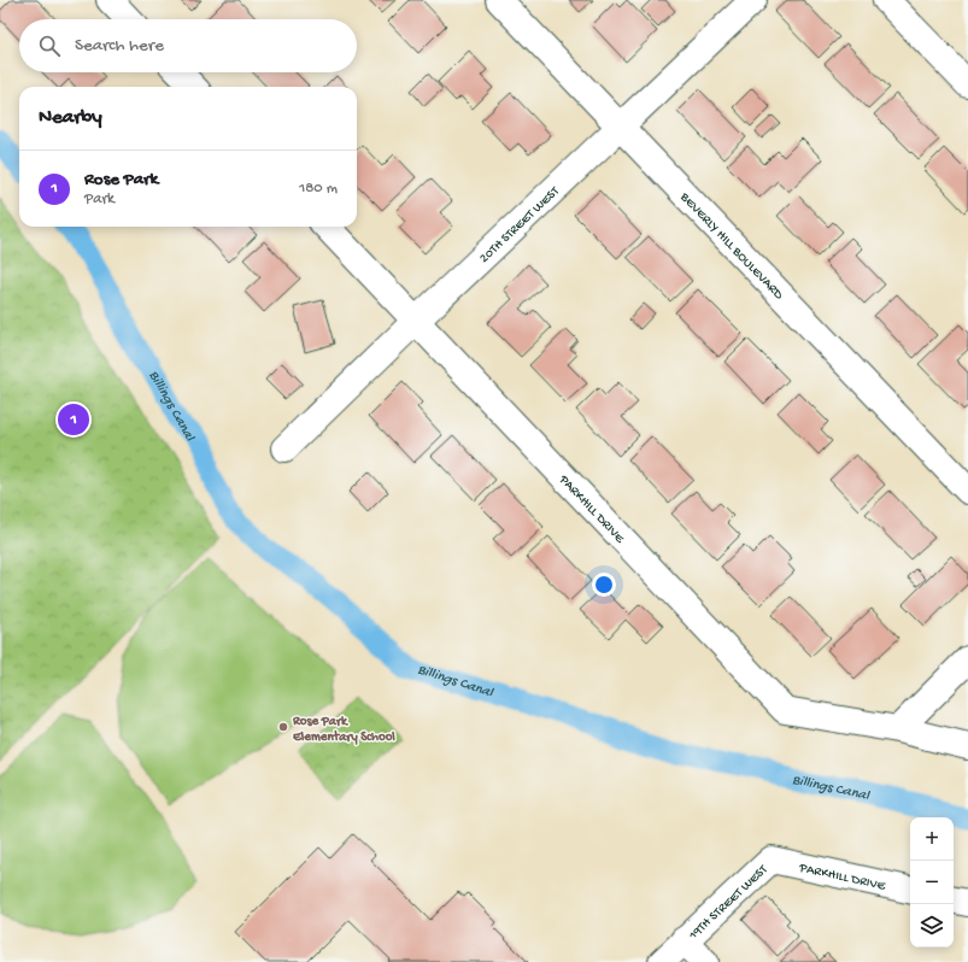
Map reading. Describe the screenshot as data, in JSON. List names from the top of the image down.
{
  "streets": {
    "street": [
      "20TH STREET WEST",
      "BEVERLY HILL BOULEVARD",
      "PARKHILL DRIVE",
      "19TH STREET WEST"
    ]
  },
  "crossings": [
    ["20TH STREET WEST", "BEVERLY HILL BOULEVARD"],
    ["20TH STREET WEST", "PARKHILL DRIVE"],
    ["PARKHILL DRIVE", "19TH STREET WEST"]
  ],
  "water": ["Billings Canal"],
  "places": ["Rose Park Elementary School"],
  "page": {
    "search": "Search here",
    "heading": "Nearby",
    "list": [
      {
        "mark": "1",
        "name": "Rose Park",
        "note": "Park",
        "value": "180 m"
      }
    ],
    "pins": "1",
    "map_buttons": ["+", "−"]
  }
}
